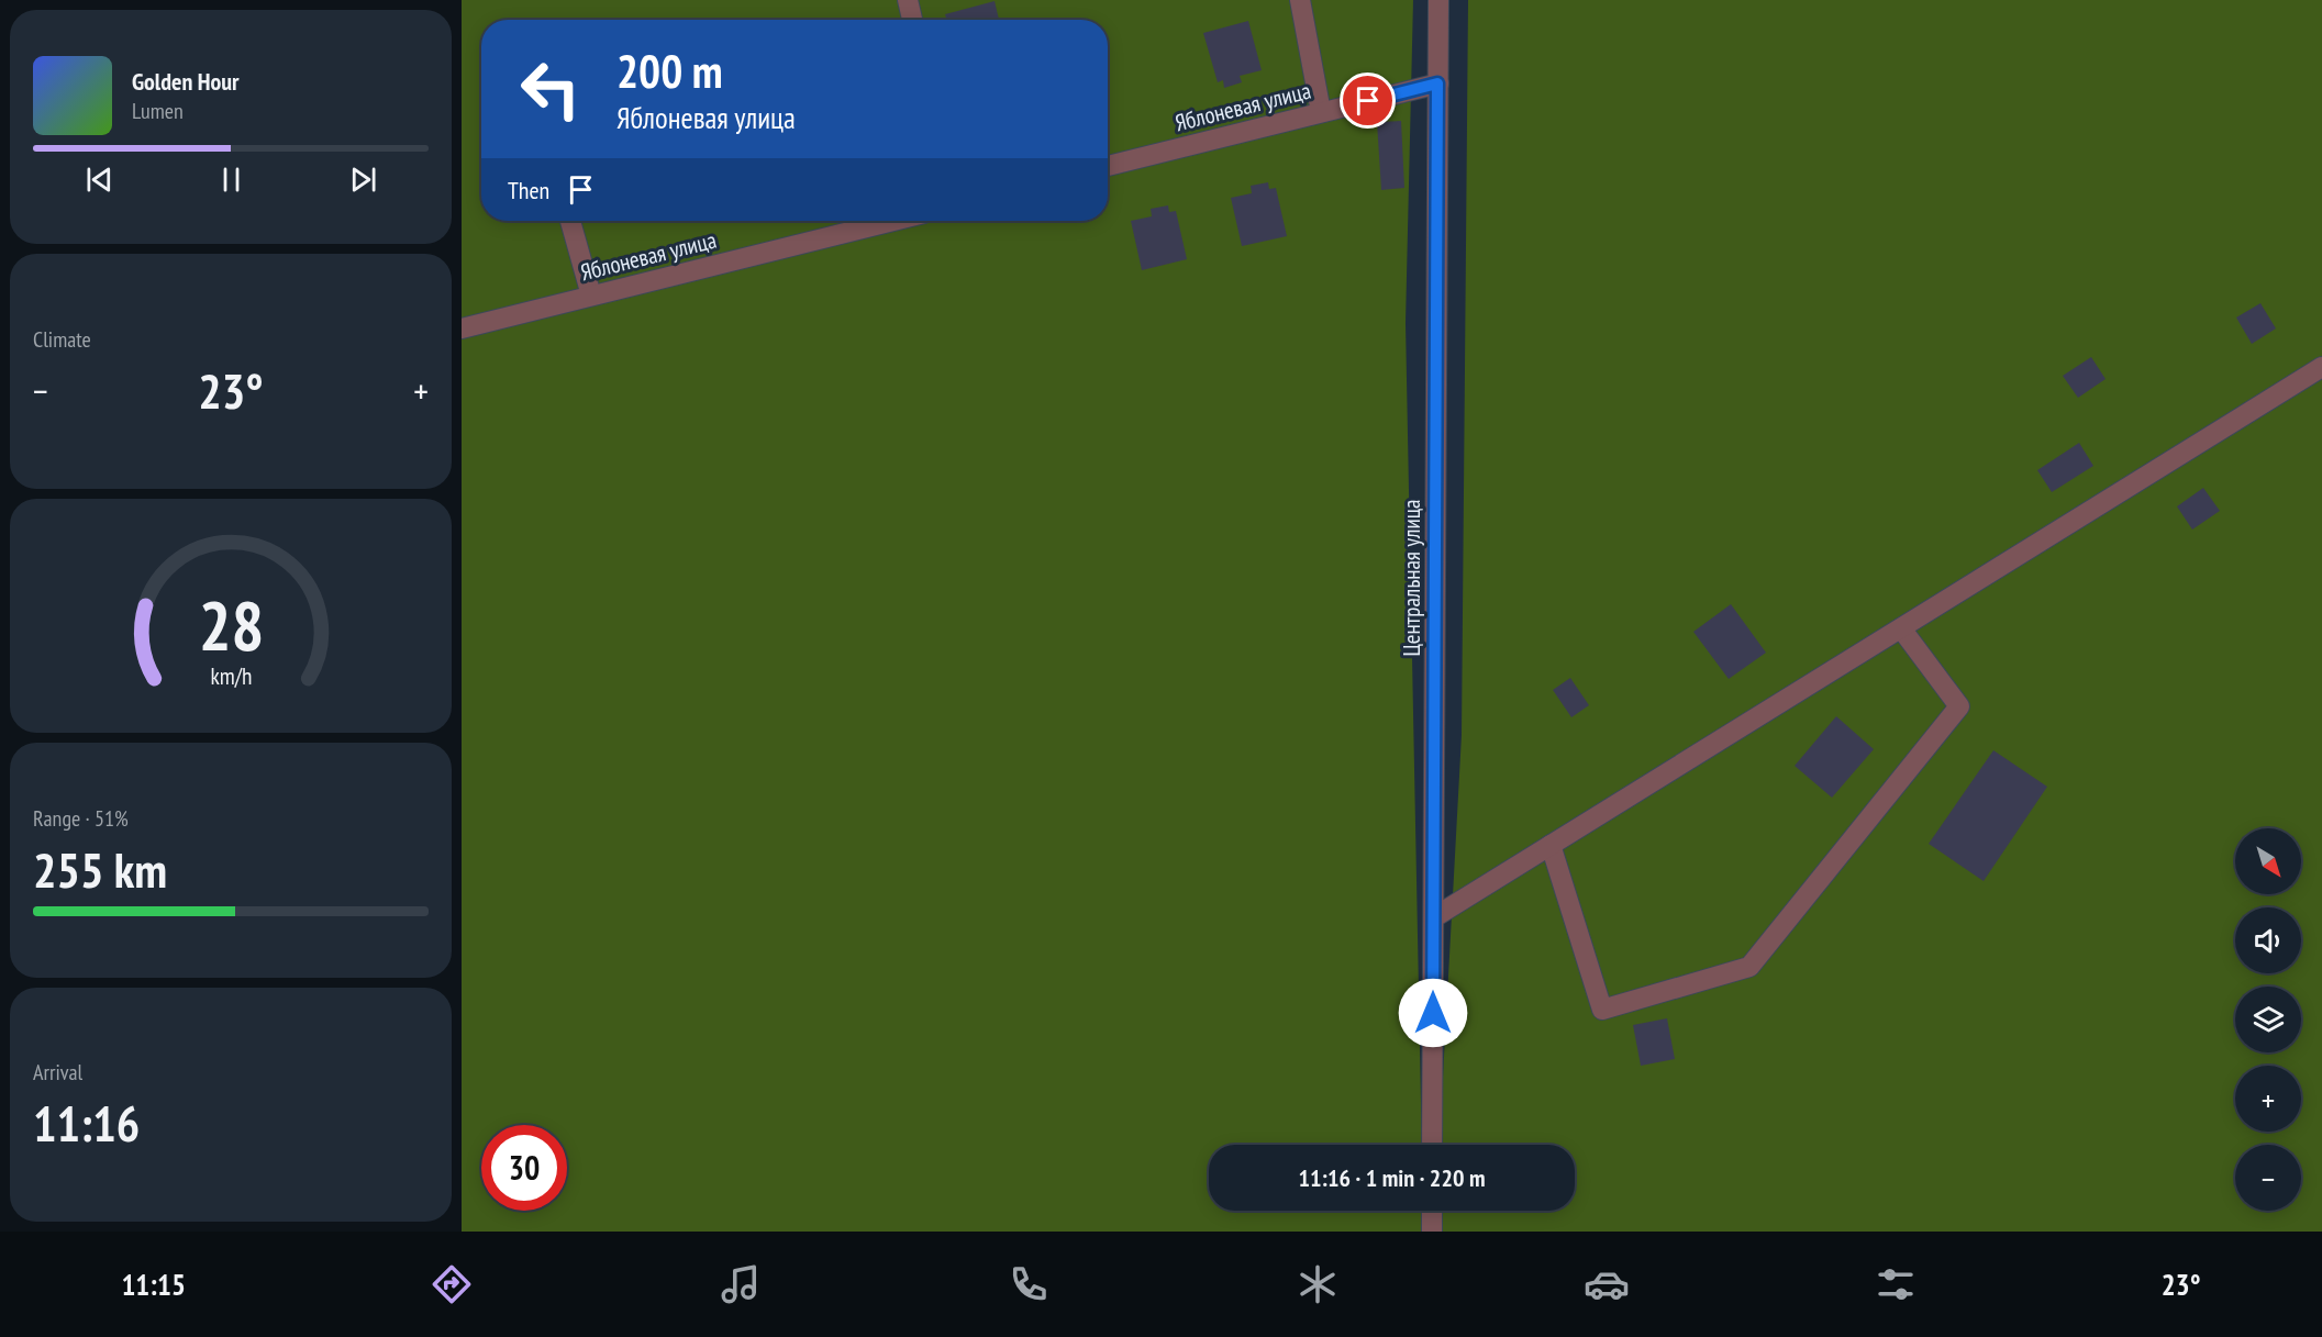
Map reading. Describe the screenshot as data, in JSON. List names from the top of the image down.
{
  "streets": {
    "street": ["Яблоневая улица", "Центральная улица"]
  },
  "crossings": [
    ["Яблоневая улица", "Центральная улица"]
  ],
  "north": "bottom right",
  "page": {
    "turn": ["200 m", "Яблоневая улица"],
    "song": ["Golden Hour", "Lumen"],
    "then": "Then",
    "tile": [
      "Climate",
      ["Range · 51%", "255 km"],
      ["Arrival", "11:16"]
    ],
    "heat": ["−", "23°", "+"],
    "map_buttons": ["+", "−"],
    "limit": "30",
    "trip": "11:16 · 1 min · 220 m",
    "tabs": ["11:15", "23°"],
    "gauge": ["28", "km/h"]
  }
}
